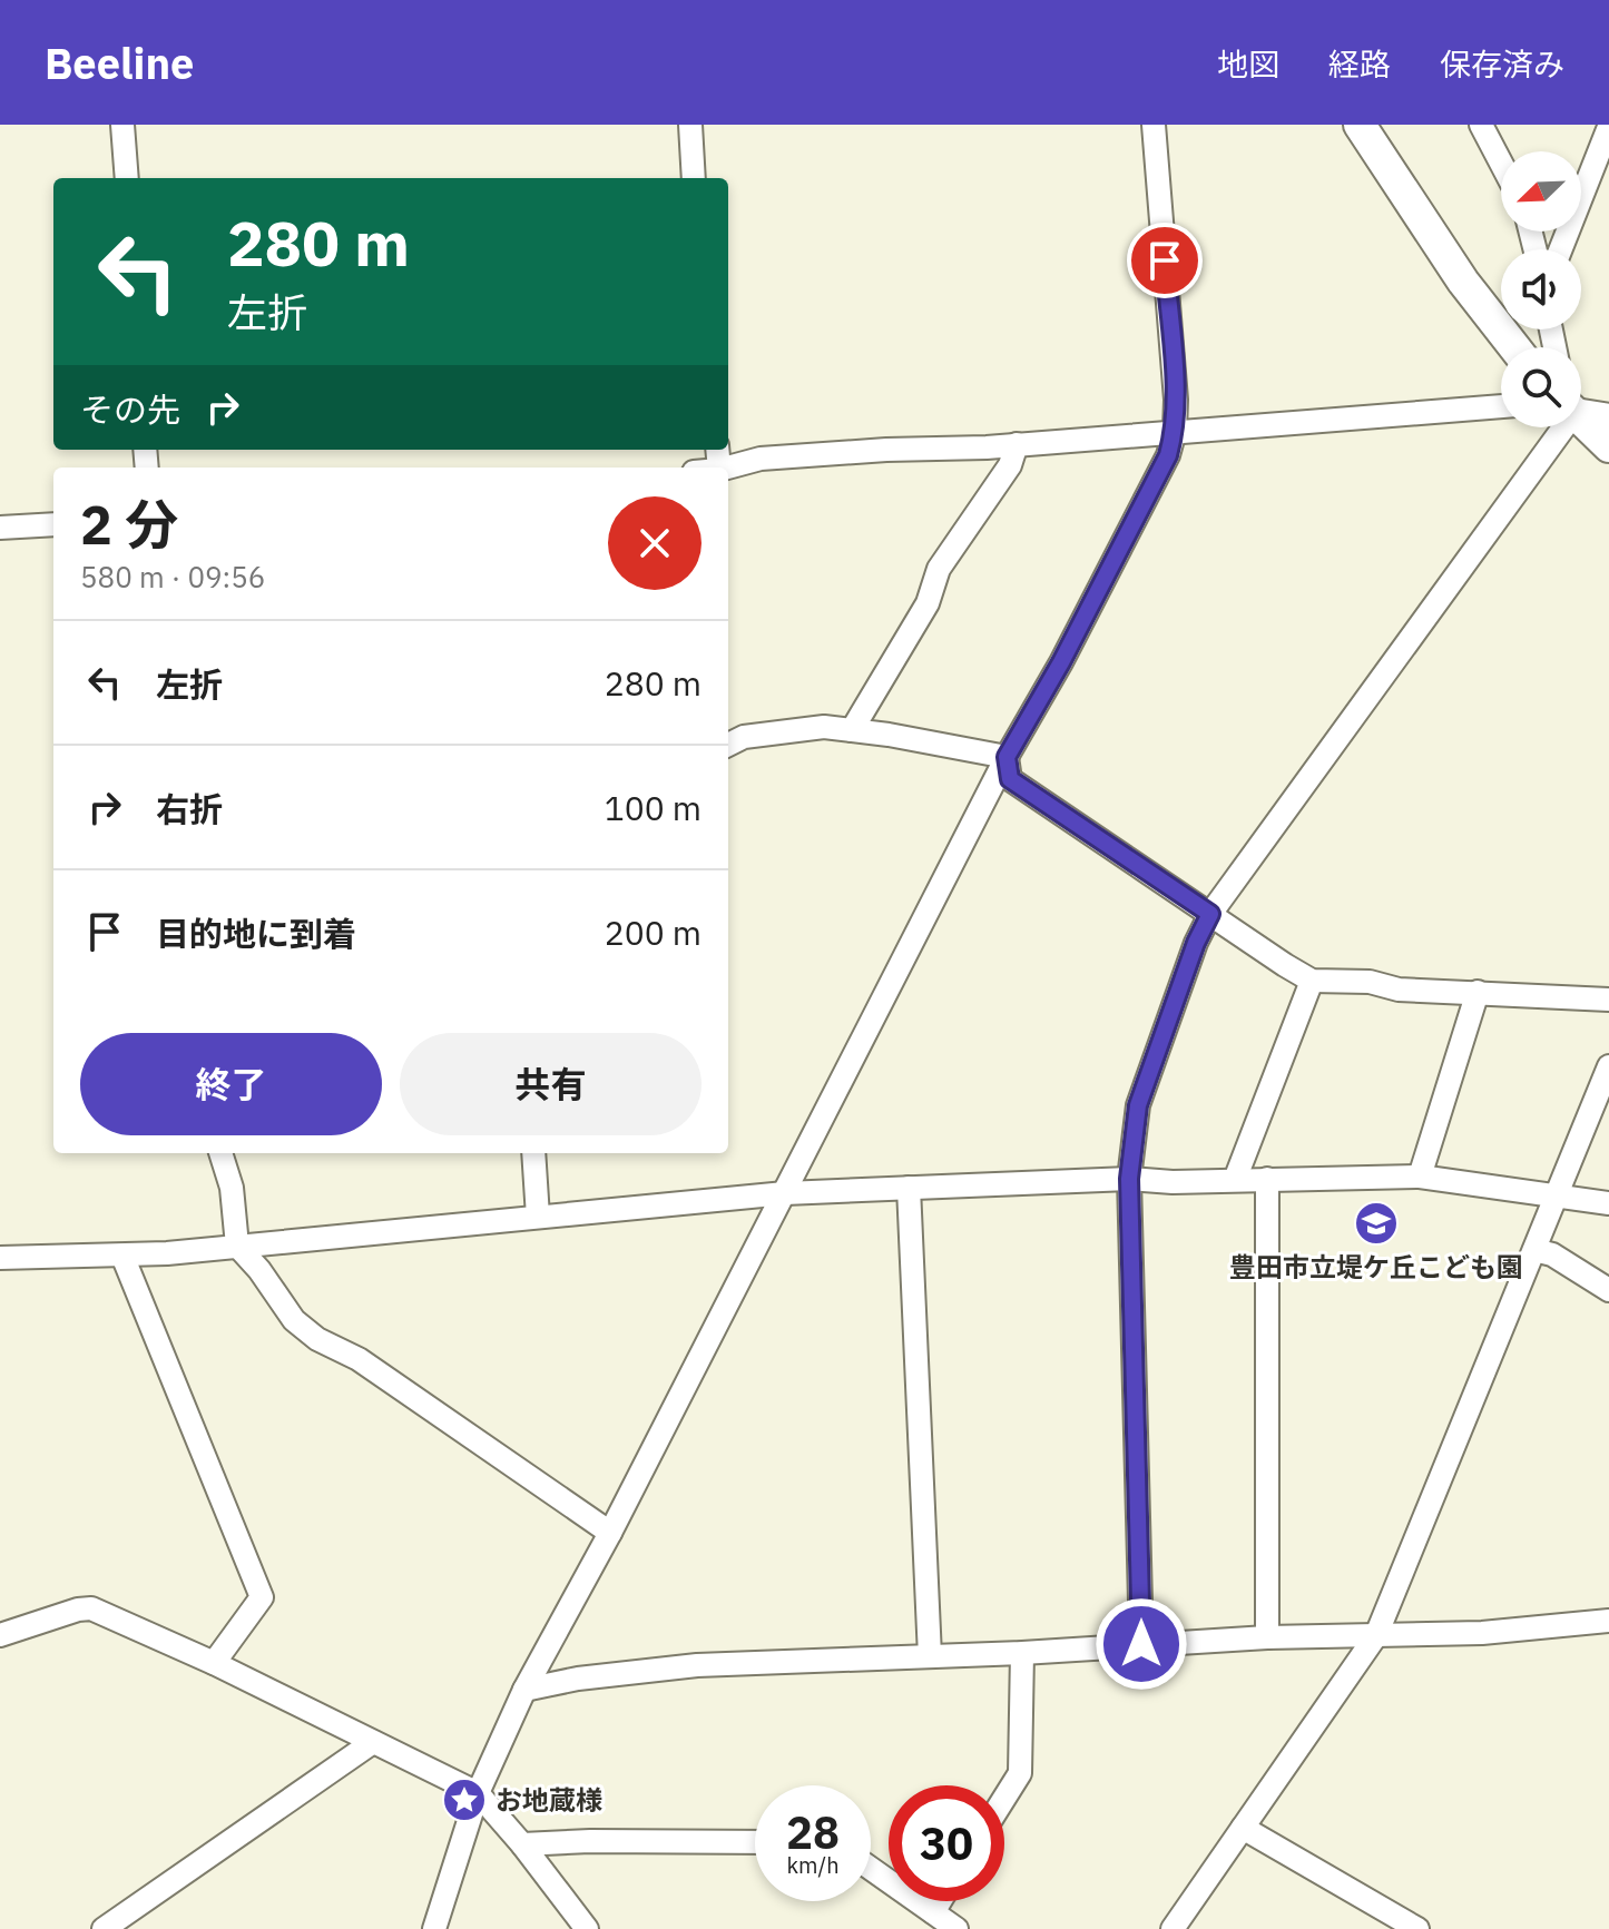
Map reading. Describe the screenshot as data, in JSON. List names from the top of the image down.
{
  "places": {
    "school or university": ["豊田市立堤ケ丘こども園"],
    "place": ["お地蔵様"]
  },
  "north": "bottom left",
  "page": {
    "header": "Beeline",
    "nav": ["地図", "経路", "保存済み"],
    "turn": ["280 m", "左折"],
    "then": "その先",
    "heading": ["2 分", "580 m · 09:56"],
    "list": [
      {
        "name": "左折",
        "value": "280 m"
      },
      {
        "name": "右折",
        "value": "100 m"
      },
      {
        "name": "目的地に到着",
        "value": "200 m"
      }
    ],
    "buttons": ["終了", "共有"],
    "speed": "28 km/h",
    "limit": "30"
  }
}
